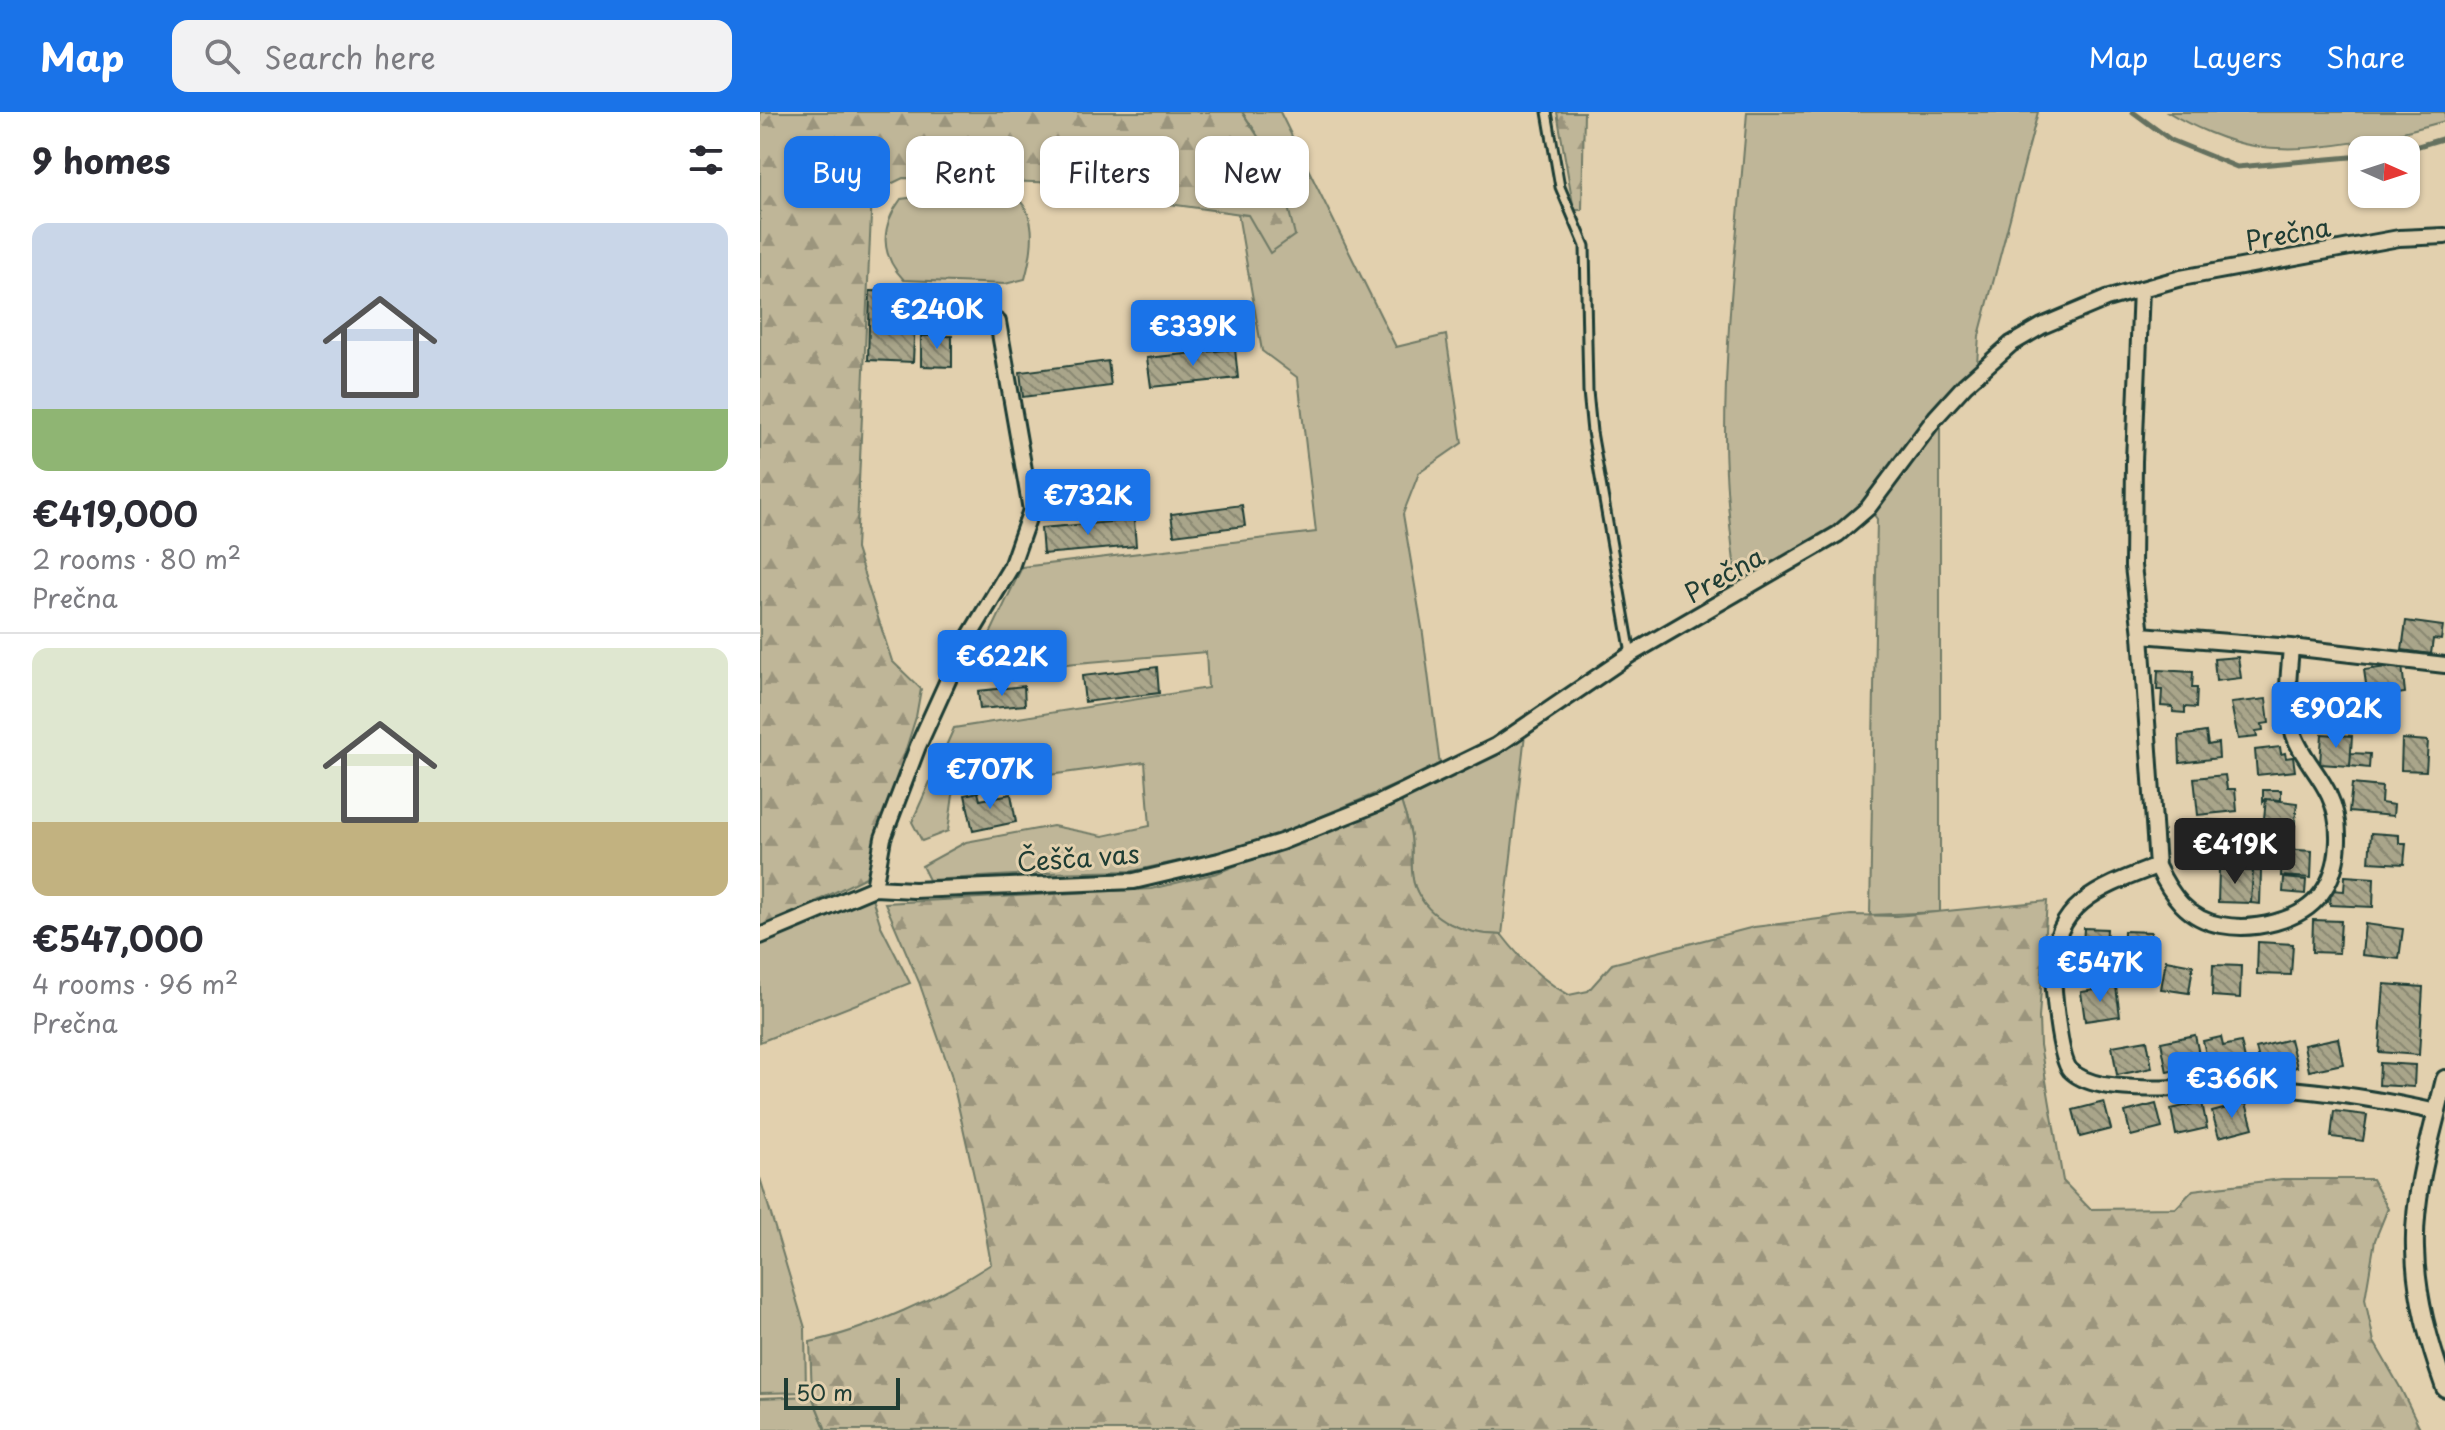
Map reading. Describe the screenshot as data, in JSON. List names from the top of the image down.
{
  "streets": {
    "street": ["Prečna", "Češča vas"]
  },
  "crossings": [
    ["Prečna", "Češča vas"]
  ],
  "scale_bar": "50 m",
  "north": "right",
  "page": {
    "header": "Map",
    "search": "Search here",
    "nav": ["Map", "Layers", "Share"],
    "heading": "9 homes",
    "chip": [
      "Buy",
      "Rent",
      "Filters",
      "New"
    ],
    "list": [
      {
        "name": "€419,000",
        "note": "2 rooms · 80 m² · Prečna"
      },
      {
        "name": "€547,000",
        "note": "4 rooms · 96 m² · Prečna"
      }
    ],
    "price": [
      "€240K",
      "€339K",
      "€732K",
      "€622K",
      "€902K",
      "€707K",
      "€419K",
      "€547K",
      "€366K"
    ],
    "scale": "50 m"
  }
}
